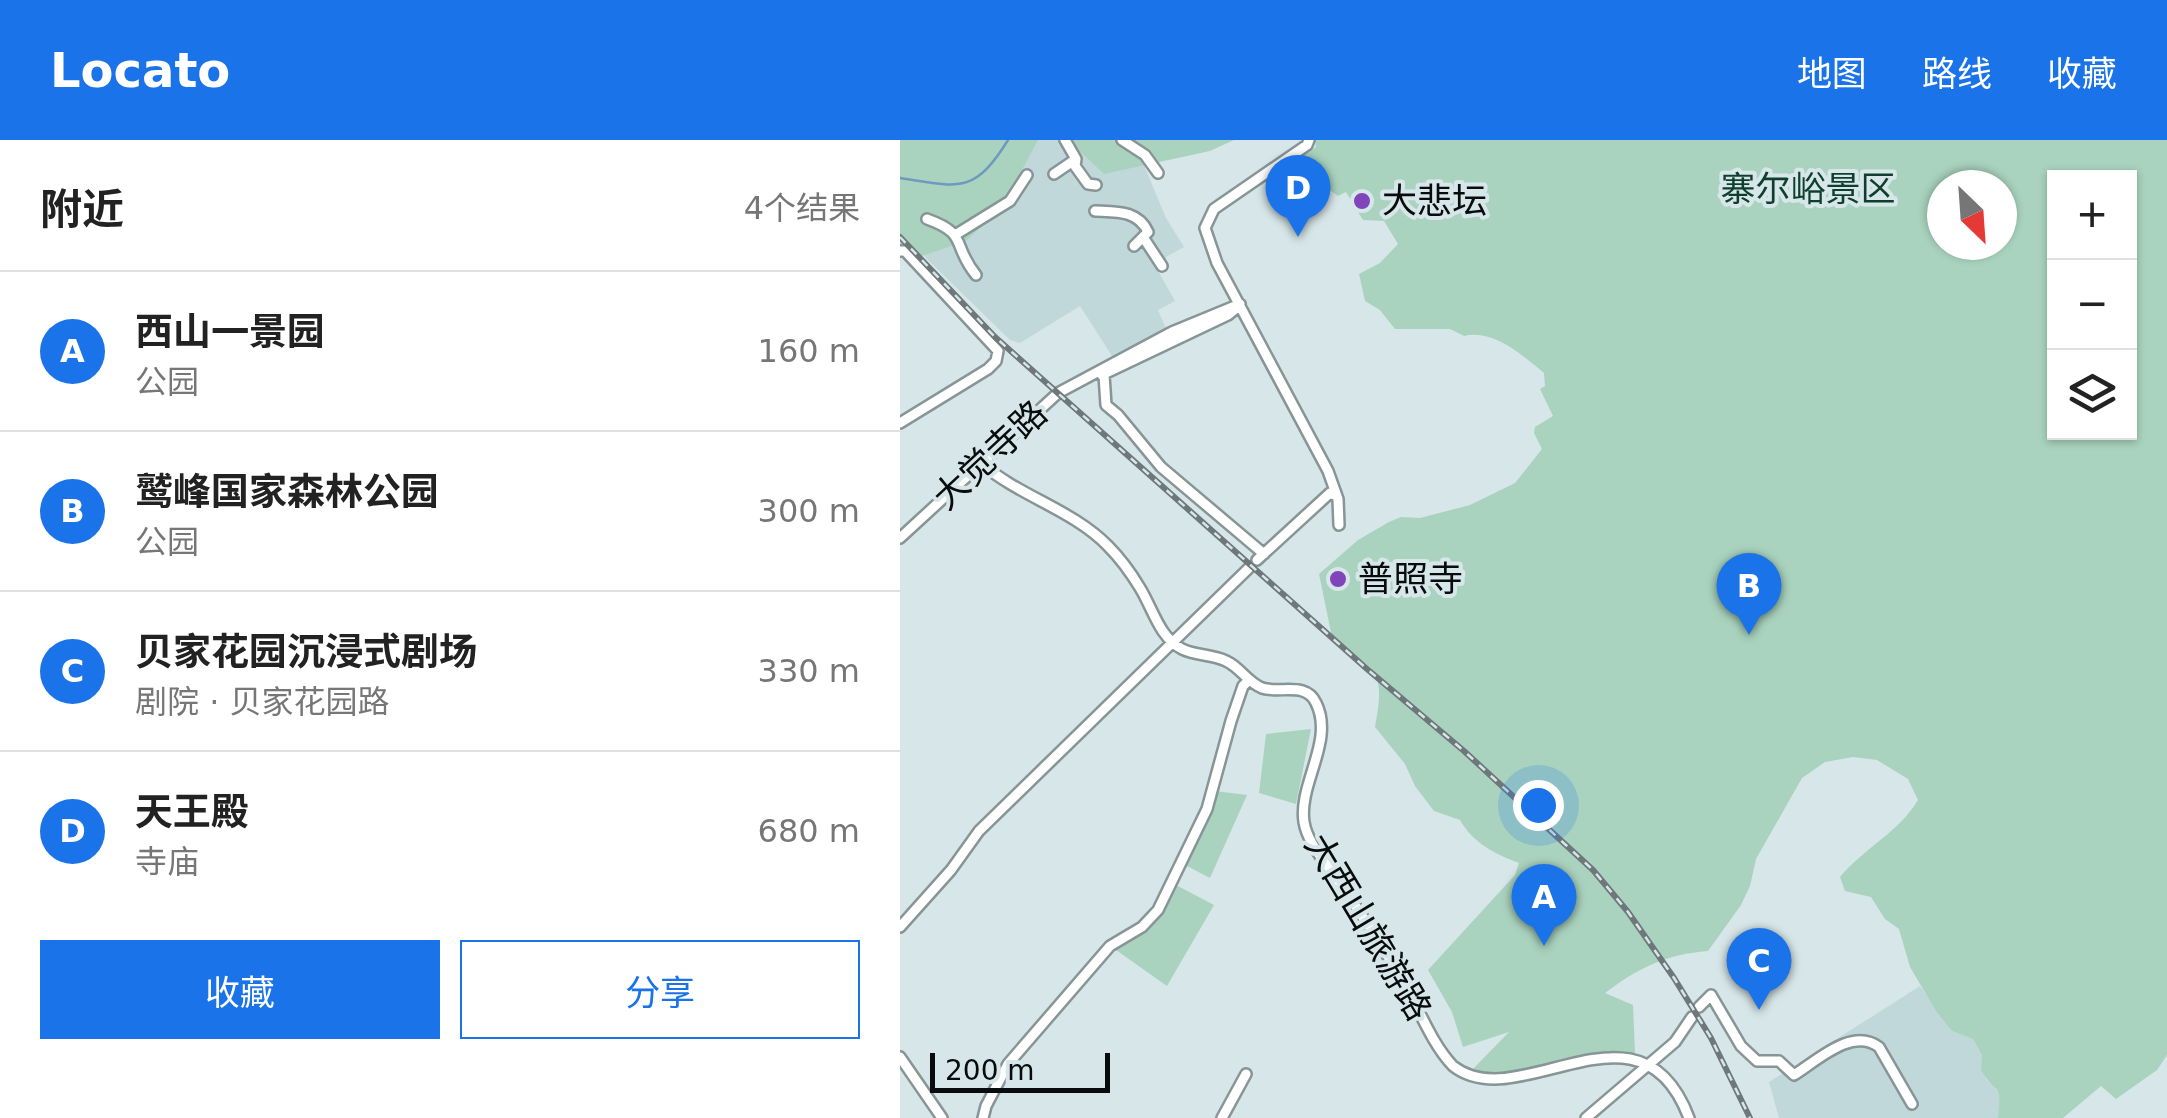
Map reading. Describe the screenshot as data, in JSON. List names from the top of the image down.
{
  "streets": {
    "street": ["大觉寺路", "大西山旅游路"]
  },
  "parks": ["寨尔峪景区"],
  "places": ["大悲坛", "普照寺"],
  "scale_bar": "200 m",
  "north": "bottom right",
  "page": {
    "header": "Locato",
    "nav": ["地图", "路线", "收藏"],
    "heading": ["附近", "4个结果"],
    "pins": [
      "D",
      "B",
      "A",
      "C"
    ],
    "map_buttons": ["+", "−"],
    "list": [
      {
        "mark": "A",
        "name": "西山一景园",
        "note": "公园",
        "value": "160 m"
      },
      {
        "mark": "B",
        "name": "鹫峰国家森林公园",
        "note": "公园",
        "value": "300 m"
      },
      {
        "mark": "C",
        "name": "贝家花园沉浸式剧场",
        "note": "剧院 · 贝家花园路",
        "value": "330 m"
      },
      {
        "mark": "D",
        "name": "天王殿",
        "note": "寺庙",
        "value": "680 m"
      }
    ],
    "buttons": ["收藏", "分享"],
    "scale": "200 m"
  }
}
